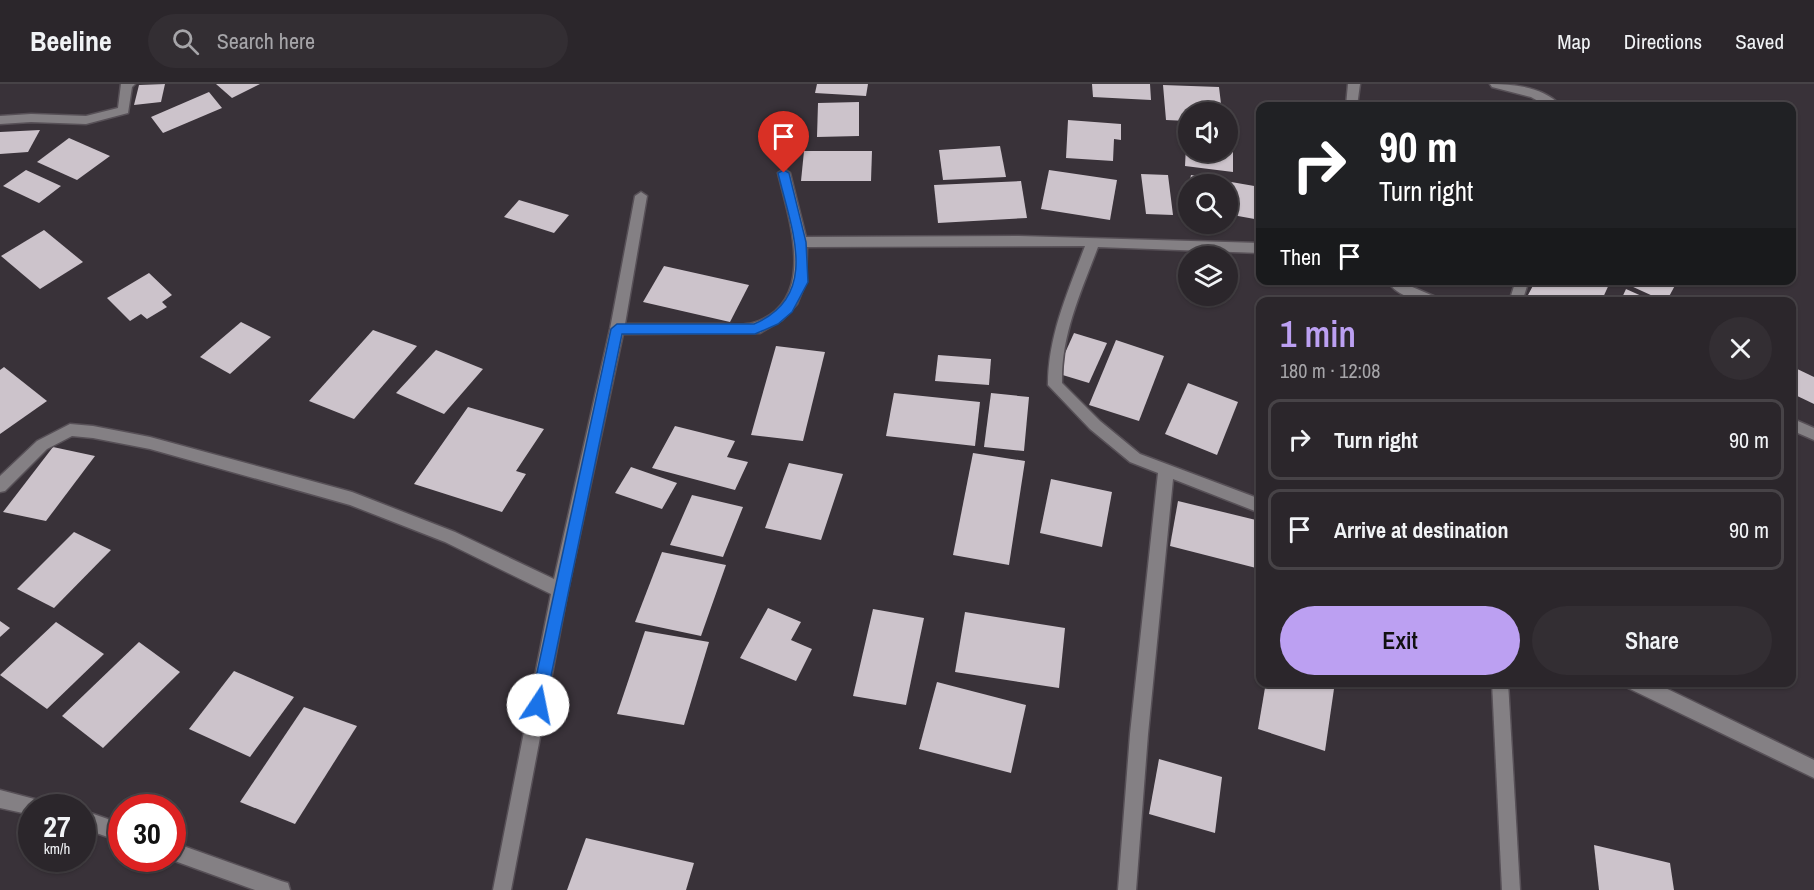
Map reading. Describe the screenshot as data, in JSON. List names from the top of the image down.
{
  "page": {
    "header": "Beeline",
    "search": "Search here",
    "nav": ["Map", "Directions", "Saved"],
    "turn": ["90 m", "Turn right"],
    "then": "Then",
    "heading": ["1 min", "180 m · 12:08"],
    "list": [
      {
        "name": "Turn right",
        "value": "90 m"
      },
      {
        "name": "Arrive at destination",
        "value": "90 m"
      }
    ],
    "buttons": ["Exit", "Share"],
    "speed": "27 km/h",
    "limit": "30"
  }
}
